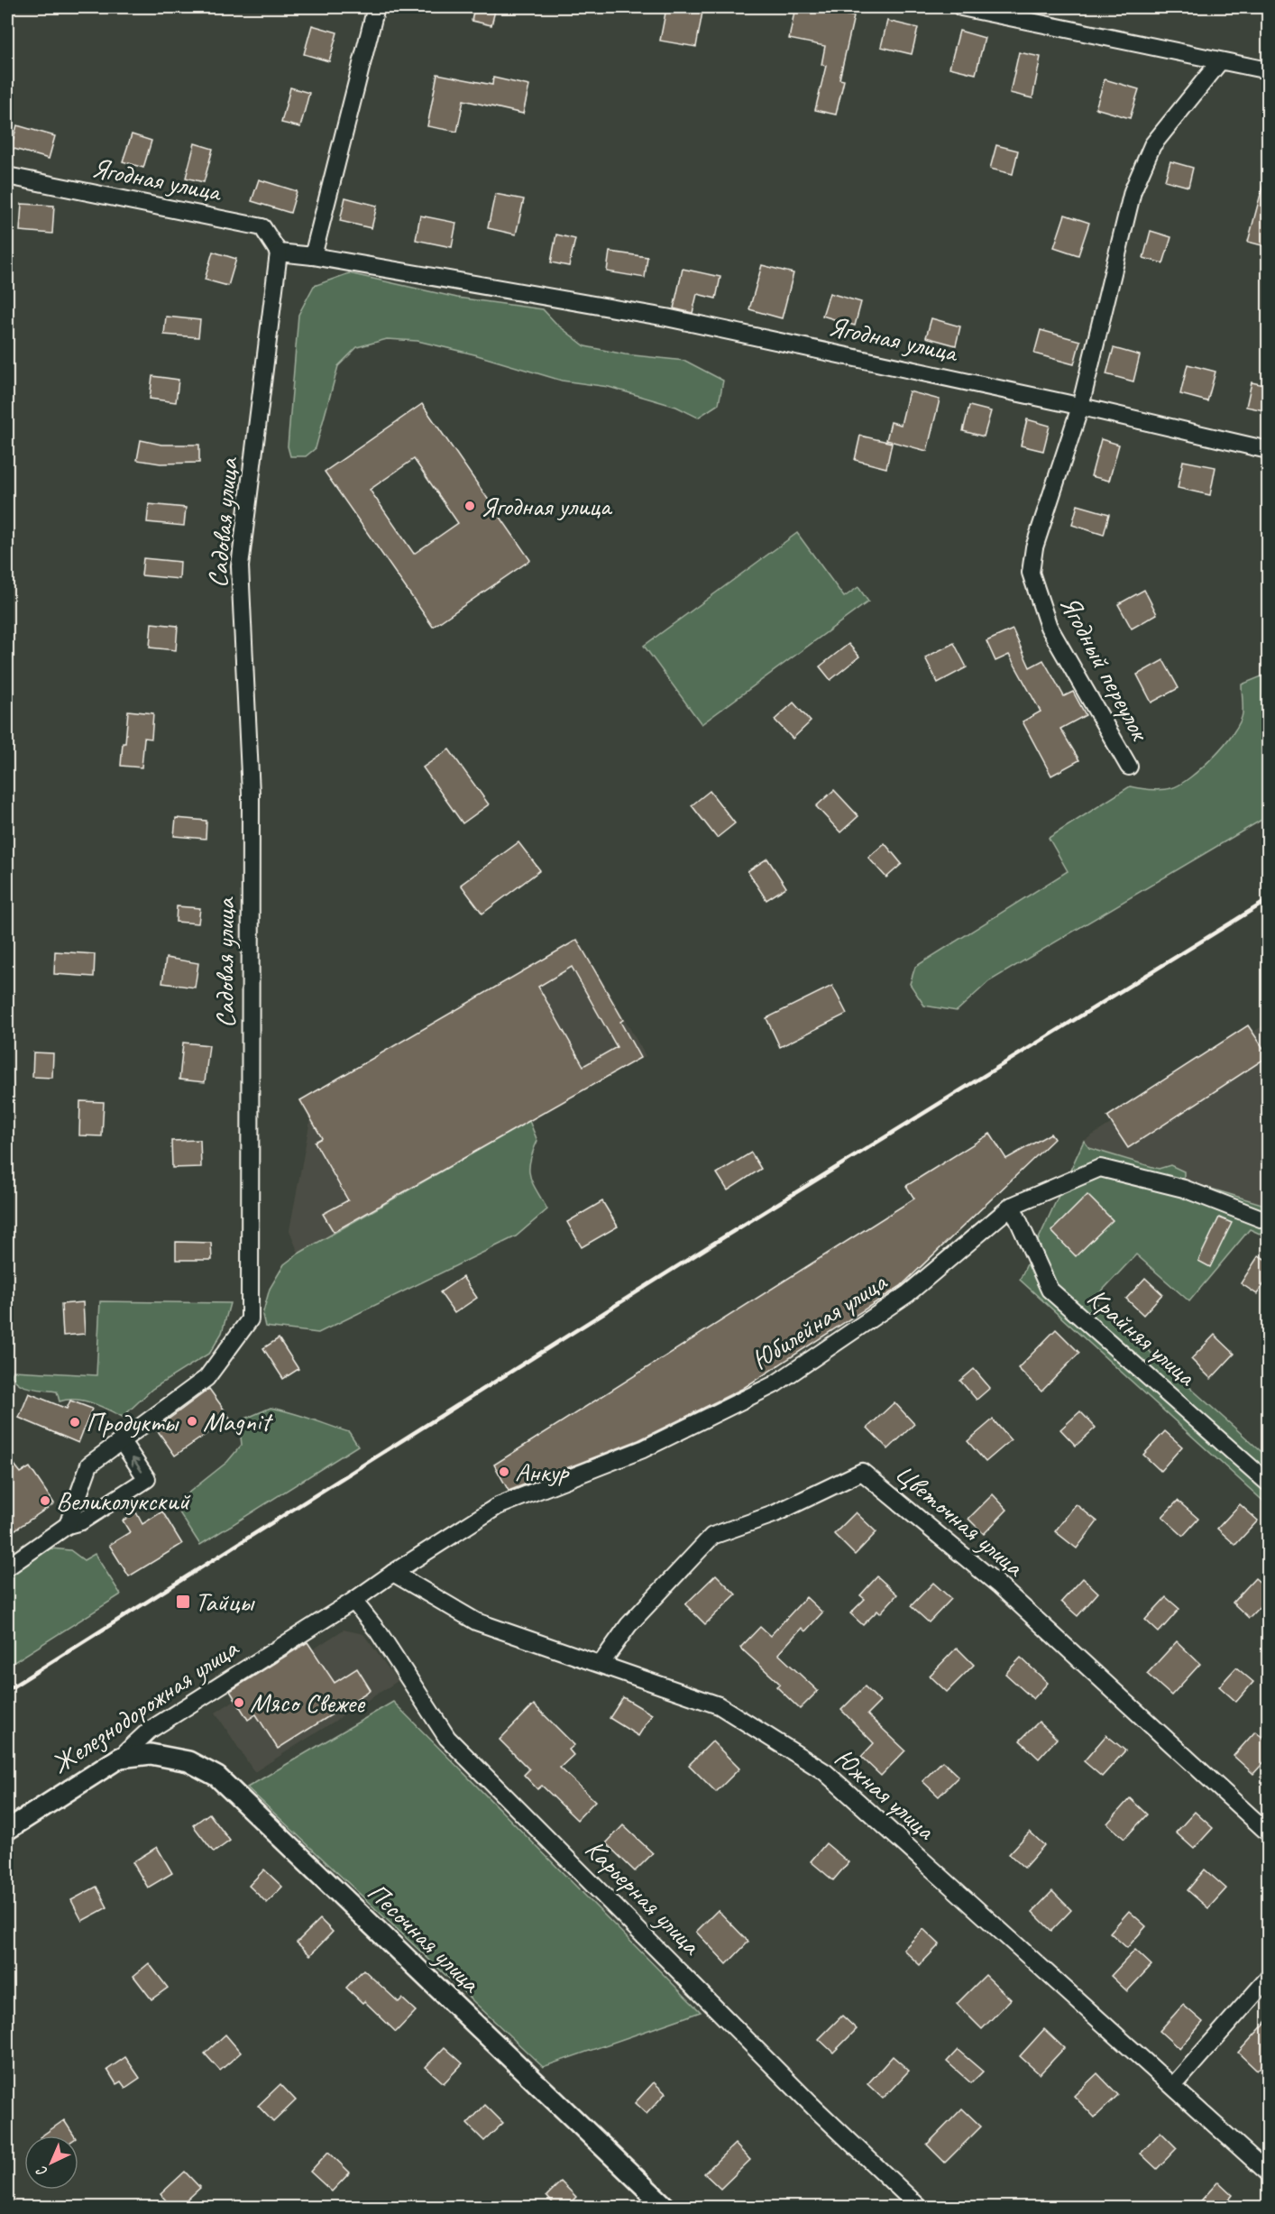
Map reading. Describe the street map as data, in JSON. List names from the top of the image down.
{
  "streets": {
    "street": [
      "Ягодная улица",
      "Садовая улица",
      "Ягодный переулок",
      "Юбилейная улица",
      "Крайняя улица",
      "Цветочная улица",
      "Железнодорожная улица",
      "Южная улица",
      "Карьерная улица",
      "Песочная улица"
    ]
  },
  "crossings": [
    ["Ягодная улица", "Садовая улица"],
    ["Ягодная улица", "Ягодный переулок"],
    ["Юбилейная улица", "Крайняя улица"],
    ["Юбилейная улица", "Железнодорожная улица"],
    ["Юбилейная улица", "Южная улица"],
    ["Цветочная улица", "Южная улица"],
    ["Железнодорожная улица", "Южная улица"],
    ["Железнодорожная улица", "Карьерная улица"],
    ["Железнодорожная улица", "Песочная улица"]
  ],
  "places": {
    "other": [
      "Ягодная улица",
      "Magnit",
      "Продукты",
      "Анкур",
      "Великолукский",
      "Мясо Свежее"
    ],
    "transit": ["Тайцы"]
  },
  "north": "bottom left"
}
